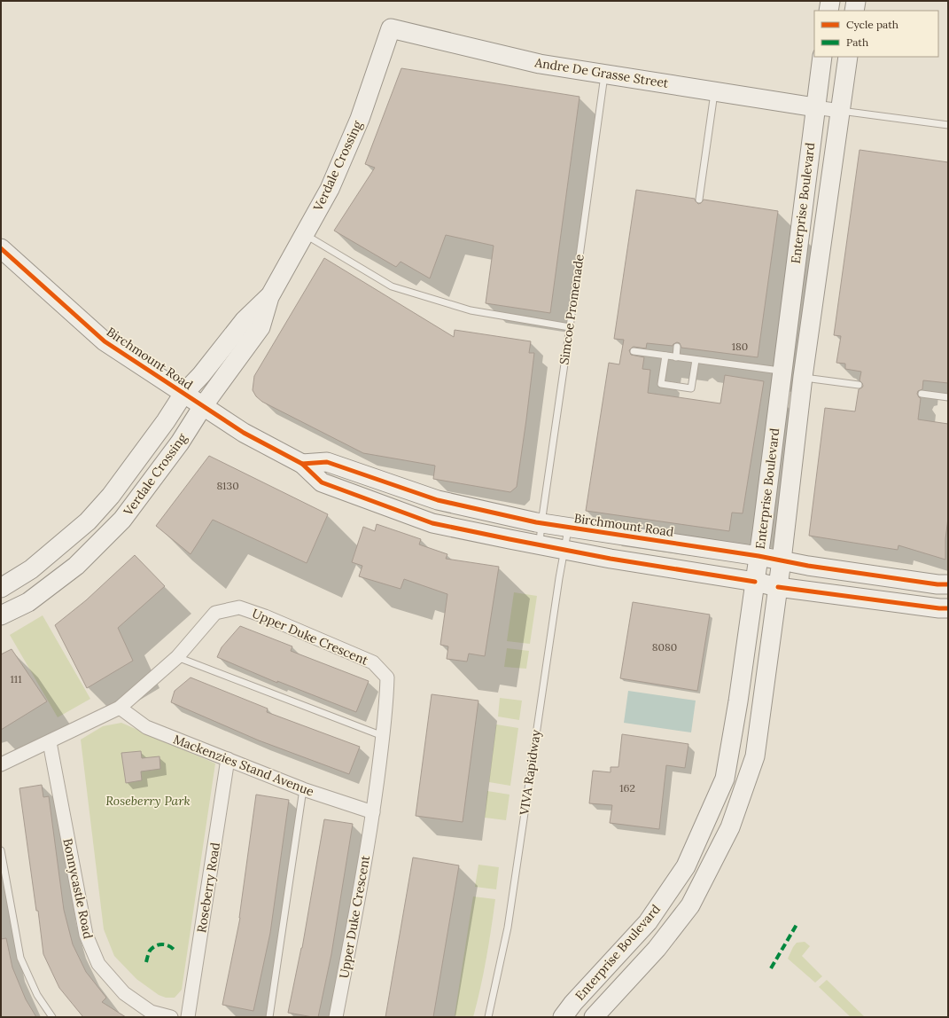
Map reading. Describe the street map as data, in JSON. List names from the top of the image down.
{
  "streets": {
    "main road": [
      "Andre De Grasse Street",
      "Verdale Crossing",
      "Enterprise Boulevard",
      "Birchmount Road"
    ],
    "street": [
      "Upper Duke Crescent",
      "Mackenzies Stand Avenue",
      "Roseberry Road",
      "Bonnycastle Road"
    ],
    "lane": ["Simcoe Promenade", "VIVA Rapidway"]
  },
  "crossings": [
    ["Andre De Grasse Street", "Verdale Crossing"],
    ["Andre De Grasse Street", "Enterprise Boulevard"],
    ["Andre De Grasse Street", "Simcoe Promenade"],
    ["Verdale Crossing", "Birchmount Road"],
    ["Enterprise Boulevard", "Birchmount Road"],
    ["Simcoe Promenade", "Birchmount Road"],
    ["Birchmount Road", "VIVA Rapidway"],
    ["Upper Duke Crescent", "Mackenzies Stand Avenue"],
    ["Upper Duke Crescent", "Bonnycastle Road"],
    ["Mackenzies Stand Avenue", "Roseberry Road"]
  ],
  "parks": ["Roseberry Park"],
  "house_numbers": [
    "180",
    "8130",
    "8080",
    "111",
    "162"
  ],
  "legend": ["Cycle path", "Path"]
}
